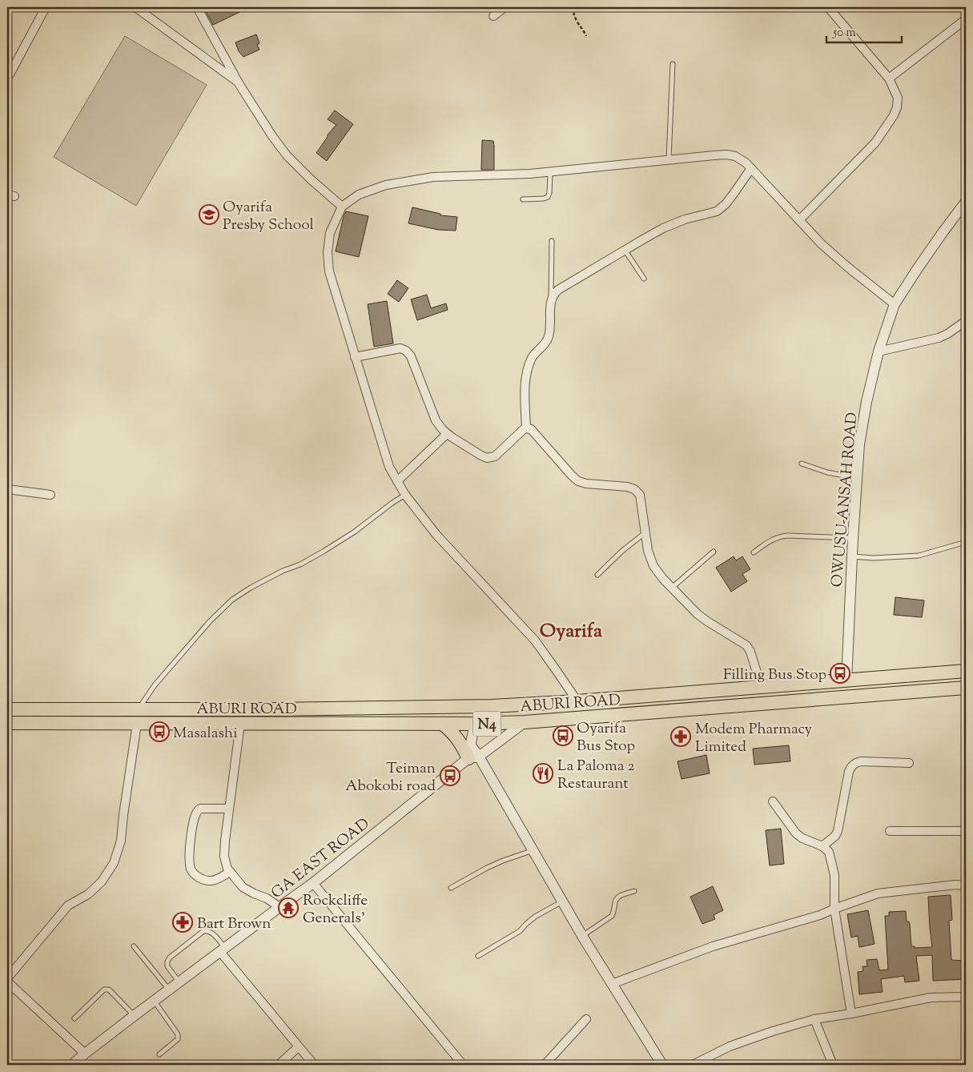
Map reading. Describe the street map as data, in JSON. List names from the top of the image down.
{
  "streets": {
    "highway": ["ABURI ROAD", "N4"],
    "street": ["OWUSU-ANSAH ROAD", "GA EAST ROAD"]
  },
  "crossings": [
    ["OWUSU-ANSAH ROAD", "ABURI ROAD"],
    ["ABURI ROAD", "GA EAST ROAD"]
  ],
  "districts": ["Oyarifa"],
  "places": {
    "school or university": ["Oyarifa Presby School"],
    "bus stop": [
      "Filling Bus Stop",
      "Masalashi",
      "Oyarifa Bus Stop",
      "Teiman Abokobi road"
    ],
    "pharmacy": ["Modem Pharmacy Limited", "Bart Brown"],
    "restaurant": ["La Paloma 2 Restaurant"],
    "temple": ["Rockcliffe Generals'"]
  },
  "scale_bar": "50 m"
}
